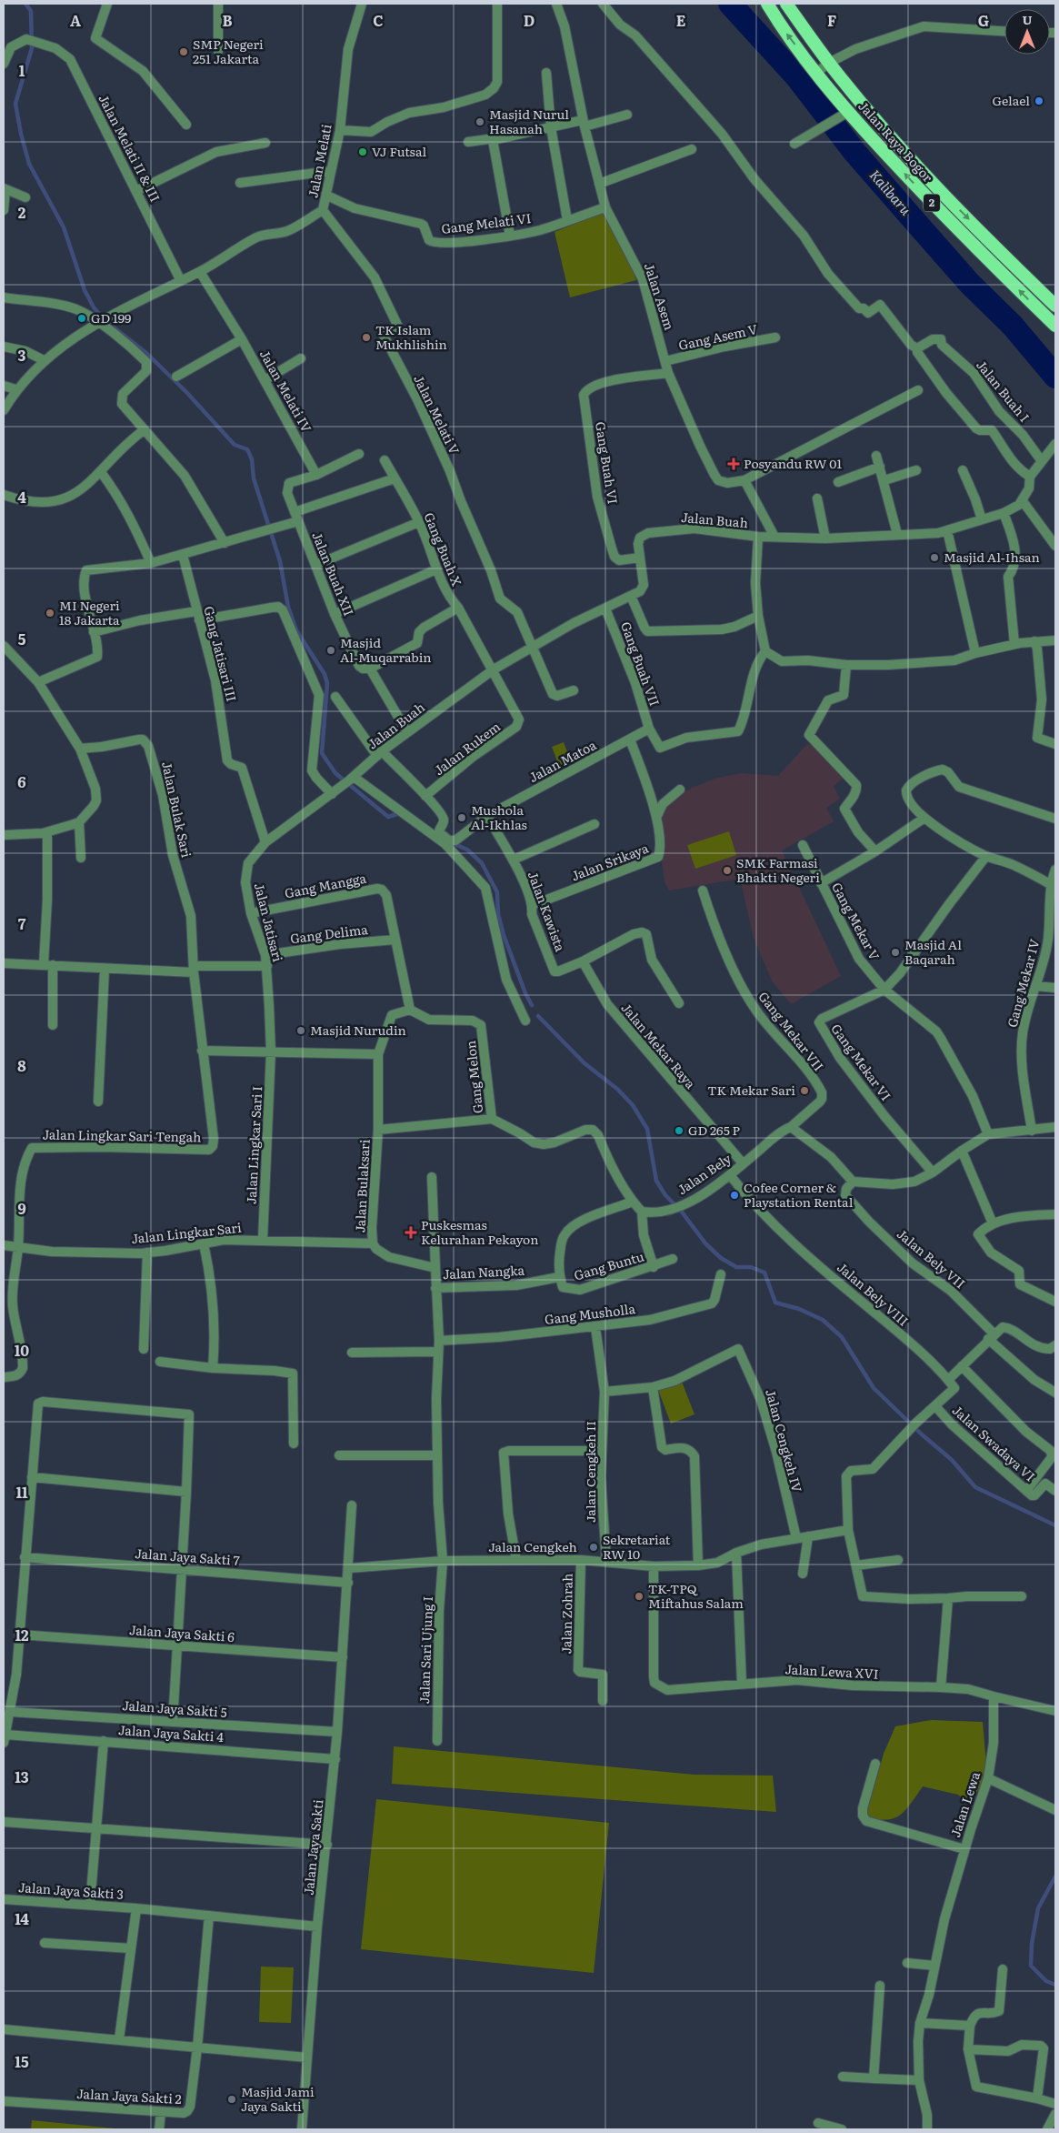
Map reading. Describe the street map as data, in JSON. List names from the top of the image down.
{
  "streets": {
    "highway": ["Jalan Raya Bogor", "2"],
    "street": [
      "Jalan Melati II & III",
      "Jalan Melati",
      "Gang Melati VI",
      "Jalan Asem",
      "Gang Asem V",
      "Jalan Melati IV",
      "Jalan Buah I",
      "Jalan Melati V",
      "Gang Buah VI",
      "Jalan Buah",
      "Gang Buah X",
      "Jalan Buah XII",
      "Gang Jatisari III",
      "Gang Buah VII",
      "Jalan Rukem",
      "Jalan Matoa",
      "Jalan Bulak Sari",
      "Jalan Srikaya",
      "Gang Mangga",
      "Jalan Kawista",
      "Gang Mekar V",
      "Jalan Jatisari",
      "Gang Delima",
      "Gang Mekar IV",
      "Gang Mekar VII",
      "Jalan Mekar Raya",
      "Gang Mekar VI",
      "Gang Melon",
      "Jalan Lingkar Sari Tengah",
      "Jalan Lingkar Sari I",
      "Jalan Bely",
      "Jalan Bulaksari",
      "Jalan Lingkar Sari",
      "Jalan Bely VII",
      "Gang Buntu",
      "Jalan Nangka",
      "Jalan Bely VIII",
      "Gang Musholla",
      "Jalan Cengkeh IV",
      "Jalan Swadaya VI",
      "Jalan Cengkeh II",
      "Jalan Cengkeh",
      "Jalan Jaya Sakti 7",
      "Jalan Zohrah",
      "Jalan Jaya Sakti 6",
      "Jalan Sari Ujung I",
      "Jalan Lewa XVI",
      "Jalan Jaya Sakti 5",
      "Jalan Jaya Sakti 4",
      "Jalan Lewa",
      "Jalan Jaya Sakti",
      "Jalan Jaya Sakti 3",
      "Jalan Jaya Sakti 2"
    ]
  },
  "crossings": [
    ["Jalan Melati II & III", "Jalan Melati"],
    ["Jalan Melati", "Gang Melati VI"],
    ["Jalan Melati", "Jalan Melati IV"],
    ["Jalan Melati", "Jalan Melati V"],
    ["Gang Melati VI", "Jalan Asem"],
    ["Jalan Asem", "Gang Asem V"],
    ["Jalan Asem", "Gang Buah VI"],
    ["Jalan Melati V", "Jalan Buah"],
    ["Gang Buah VI", "Jalan Buah"],
    ["Jalan Buah", "Gang Buah X"],
    ["Jalan Buah", "Jalan Buah XII"],
    ["Jalan Buah", "Gang Buah VII"],
    ["Jalan Buah", "Jalan Rukem"],
    ["Jalan Buah", "Jalan Jatisari"],
    ["Gang Buah X", "Jalan Rukem"],
    ["Gang Jatisari III", "Jalan Jatisari"],
    ["Gang Buah VII", "Jalan Matoa"],
    ["Jalan Matoa", "Jalan Srikaya"],
    ["Jalan Matoa", "Jalan Kawista"],
    ["Jalan Bulak Sari", "Jalan Lingkar Sari Tengah"],
    ["Jalan Srikaya", "Jalan Kawista"],
    ["Gang Mangga", "Jalan Jatisari"],
    ["Gang Mangga", "Gang Delima"],
    ["Jalan Kawista", "Jalan Mekar Raya"],
    ["Gang Mekar V", "Gang Mekar VI"],
    ["Jalan Jatisari", "Gang Delima"],
    ["Jalan Jatisari", "Jalan Lingkar Sari I"],
    ["Gang Mekar VII", "Jalan Bely"],
    ["Jalan Mekar Raya", "Jalan Bely"],
    ["Gang Melon", "Jalan Bulaksari"],
    ["Jalan Lingkar Sari Tengah", "Jalan Lingkar Sari"],
    ["Jalan Lingkar Sari I", "Jalan Lingkar Sari"],
    ["Jalan Bely", "Jalan Bely VIII"],
    ["Jalan Bulaksari", "Jalan Lingkar Sari"],
    ["Gang Buntu", "Jalan Nangka"],
    ["Gang Musholla", "Jalan Cengkeh II"],
    ["Jalan Cengkeh IV", "Jalan Cengkeh"],
    ["Jalan Cengkeh II", "Jalan Cengkeh"],
    ["Jalan Cengkeh", "Jalan Zohrah"],
    ["Jalan Cengkeh", "Jalan Sari Ujung I"],
    ["Jalan Cengkeh", "Jalan Lewa XVI"],
    ["Jalan Cengkeh", "Jalan Jaya Sakti"],
    ["Jalan Jaya Sakti 7", "Jalan Jaya Sakti"],
    ["Jalan Jaya Sakti 6", "Jalan Jaya Sakti"],
    ["Jalan Jaya Sakti 5", "Jalan Jaya Sakti"],
    ["Jalan Jaya Sakti 4", "Jalan Jaya Sakti"],
    ["Jalan Jaya Sakti", "Jalan Jaya Sakti 3"]
  ],
  "water": ["Kalibaru"],
  "places": {
    "other": [
      "SMP Negeri 251 Jakarta",
      "Gelael",
      "Masjid Nurul Hasanah",
      "VJ Futsal",
      "GD 199",
      "TK Islam Mukhlishin",
      "Masjid Al-Ihsan",
      "MI Negeri 18 Jakarta",
      "Masjid Al-Muqarrabin",
      "Mushola Al-Ikhlas",
      "SMK Farmasi Bhakti Negeri",
      "Masjid Al Baqarah",
      "Masjid Nurudin",
      "TK Mekar Sari",
      "GD 265 P",
      "Cofee Corner & Playstation Rental",
      "Sekretariat RW 10",
      "TK-TPQ Miftahus Salam",
      "Masjid Jami Jaya Sakti"
    ],
    "health": ["Posyandu RW 01", "Puskesmas Kelurahan Pekayon"]
  },
  "north": "top",
  "grid": {
    "columns": [
      "A",
      "B",
      "C",
      "D",
      "E",
      "F",
      "G"
    ],
    "rows": [
      "1",
      "2",
      "3",
      "4",
      "5",
      "6",
      "7",
      "8",
      "9",
      "10",
      "11",
      "12",
      "13",
      "14",
      "15"
    ]
  }
}
